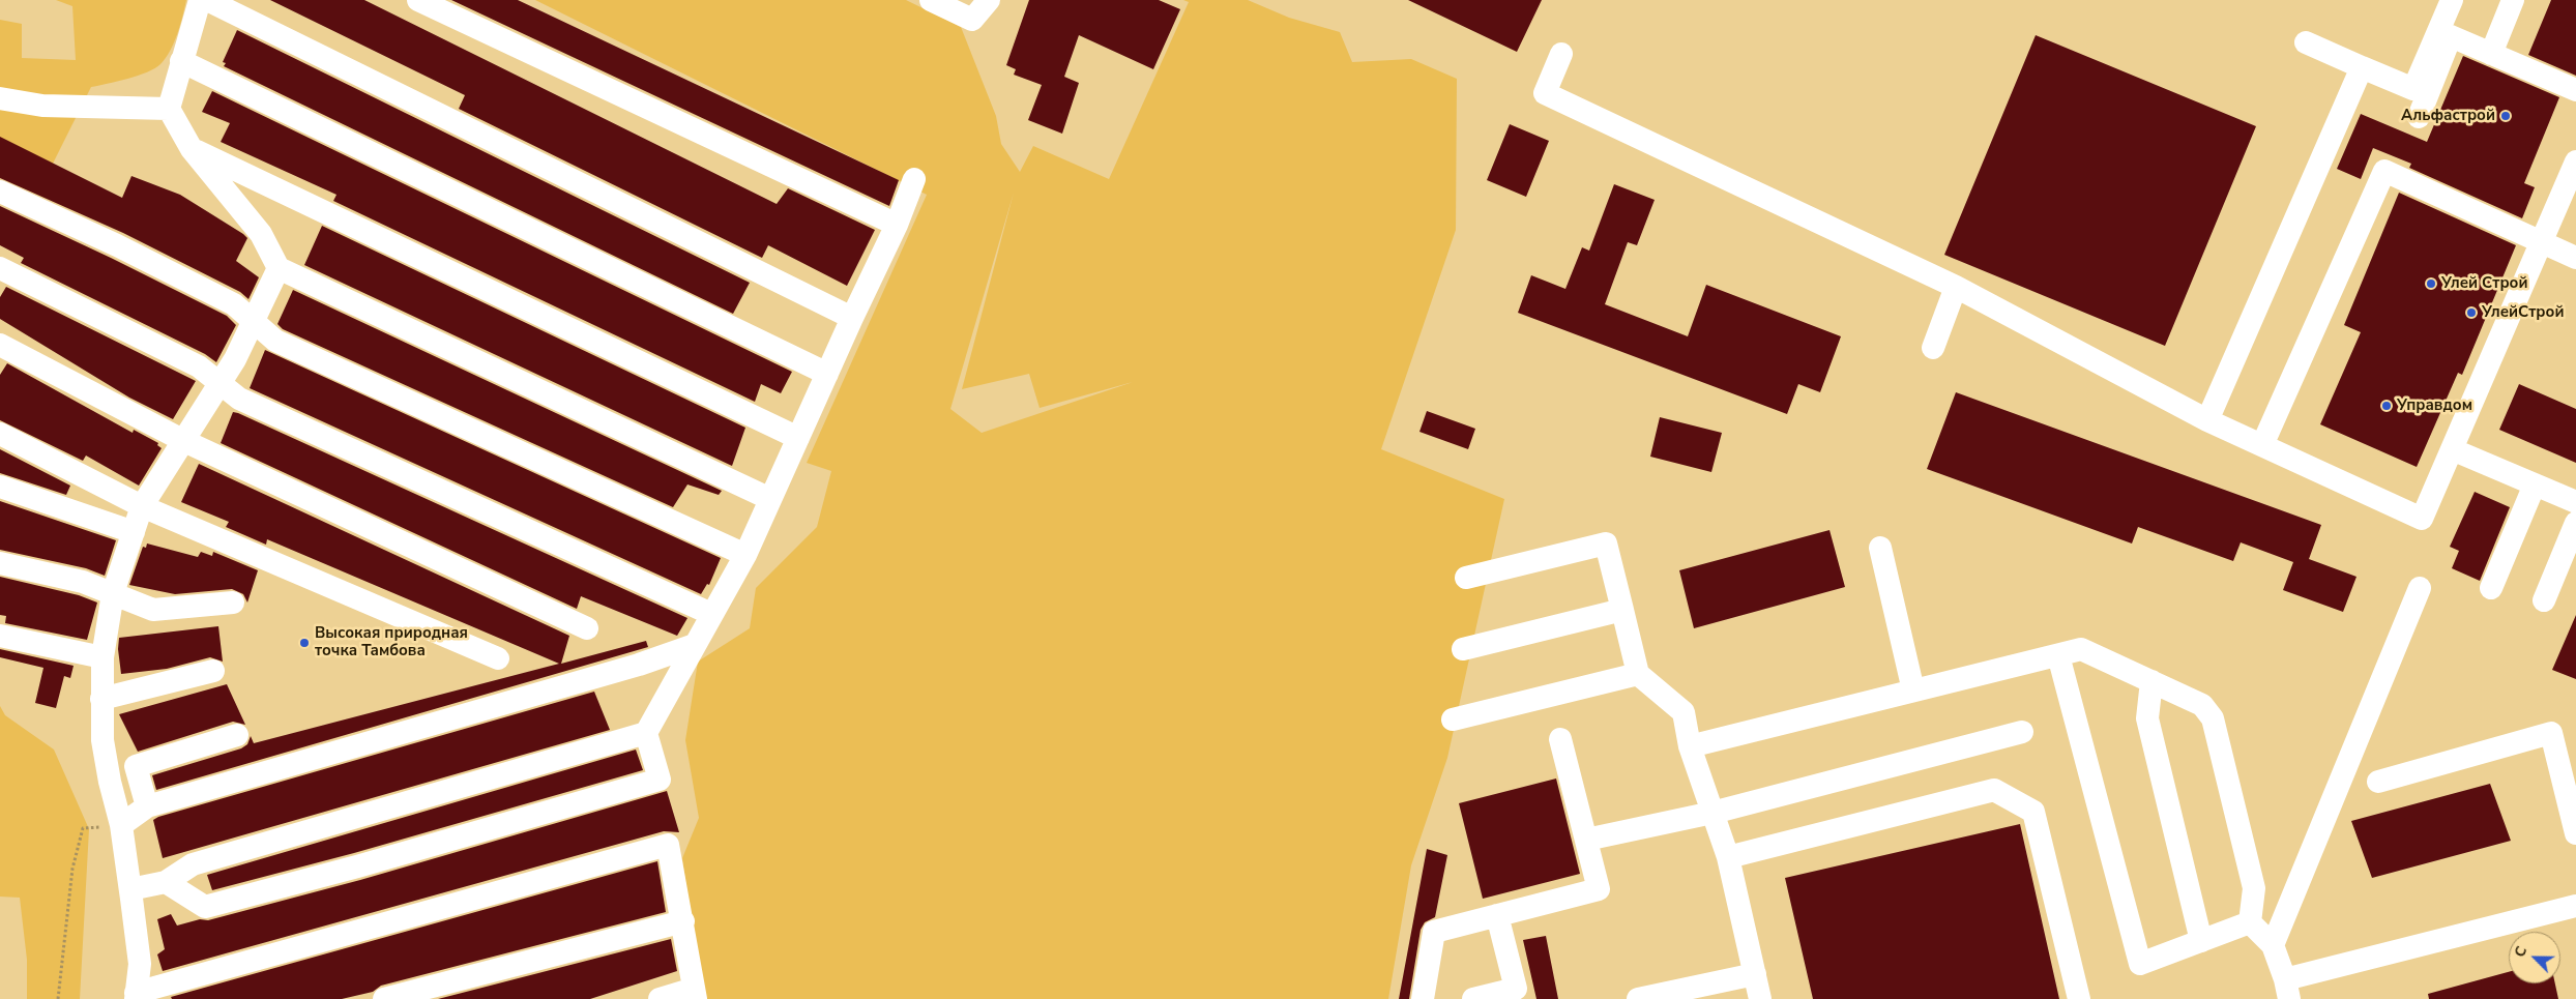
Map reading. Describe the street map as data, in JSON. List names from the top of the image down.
{
  "places": [
    "Альфастрой",
    "Улей Строй",
    "УлейСтрой",
    "Управдом",
    "Высокая природная точка Тамбова"
  ],
  "north": "top left"
}
